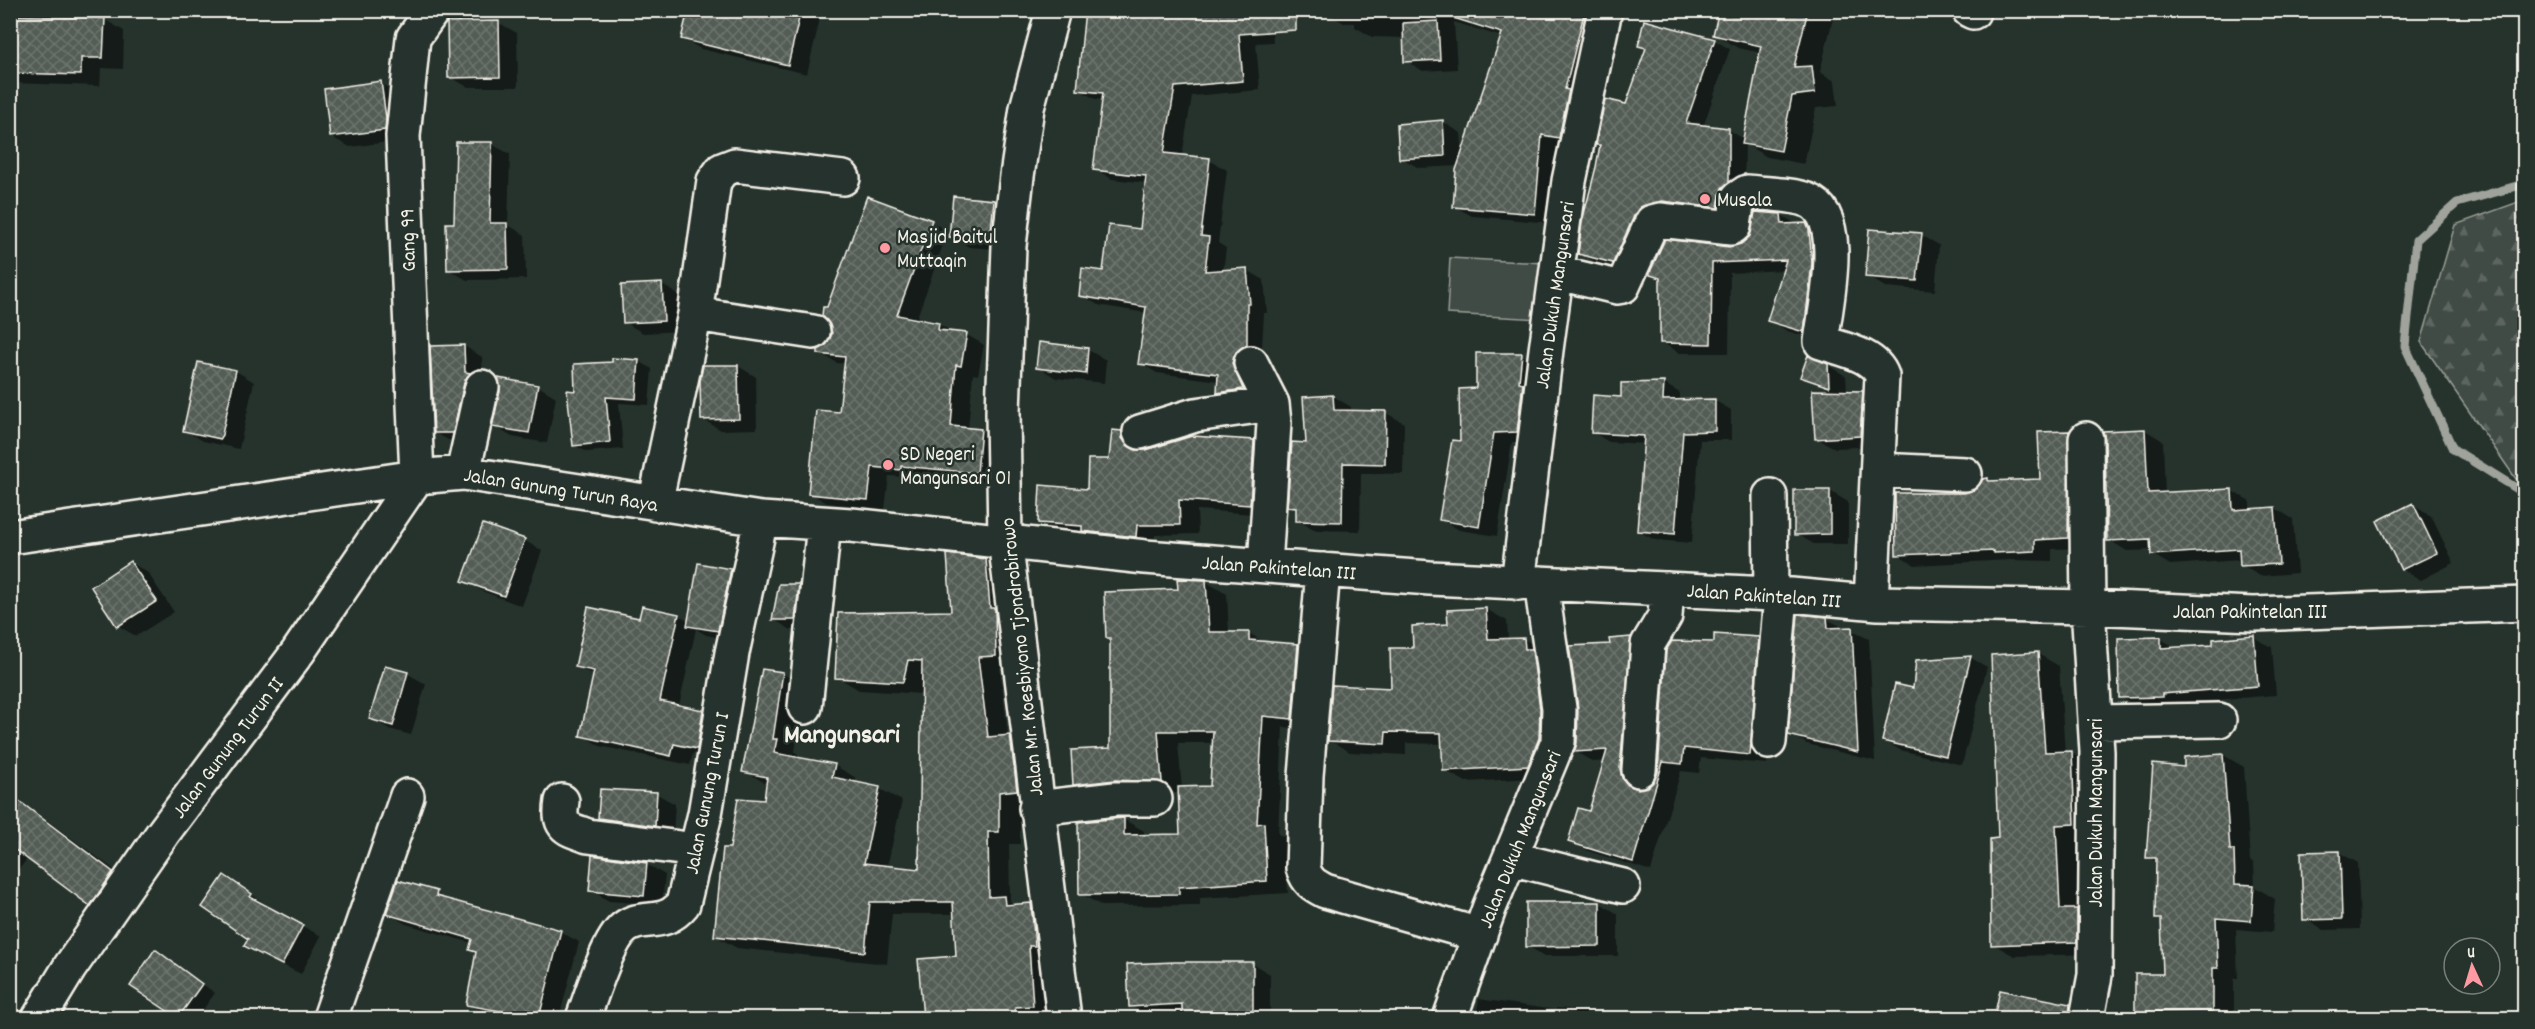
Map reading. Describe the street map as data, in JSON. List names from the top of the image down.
{
  "streets": {
    "street": [
      "Gang 99",
      "Jalan Dukuh Mangunsari",
      "Jalan Gunung Turun Raya",
      "Jalan Pakintelan III",
      "Jalan Mr. Koesbiyono Tjondrobirowo",
      "Jalan Gunung Turun II",
      "Jalan Gunung Turun I"
    ]
  },
  "crossings": [
    ["Gang 99", "Jalan Gunung Turun Raya"],
    ["Gang 99", "Jalan Gunung Turun II"],
    ["Jalan Dukuh Mangunsari", "Jalan Pakintelan III"],
    ["Jalan Gunung Turun Raya", "Jalan Pakintelan III"],
    ["Jalan Gunung Turun Raya", "Jalan Mr. Koesbiyono Tjondrobirowo"],
    ["Jalan Gunung Turun Raya", "Jalan Gunung Turun II"],
    ["Jalan Gunung Turun Raya", "Jalan Gunung Turun I"],
    ["Jalan Pakintelan III", "Jalan Mr. Koesbiyono Tjondrobirowo"]
  ],
  "districts": ["Mangunsari"],
  "places": ["Musala", "Masjid Baitul Muttaqin", "SD Negeri Mangunsari 01"],
  "north": "top"
}
